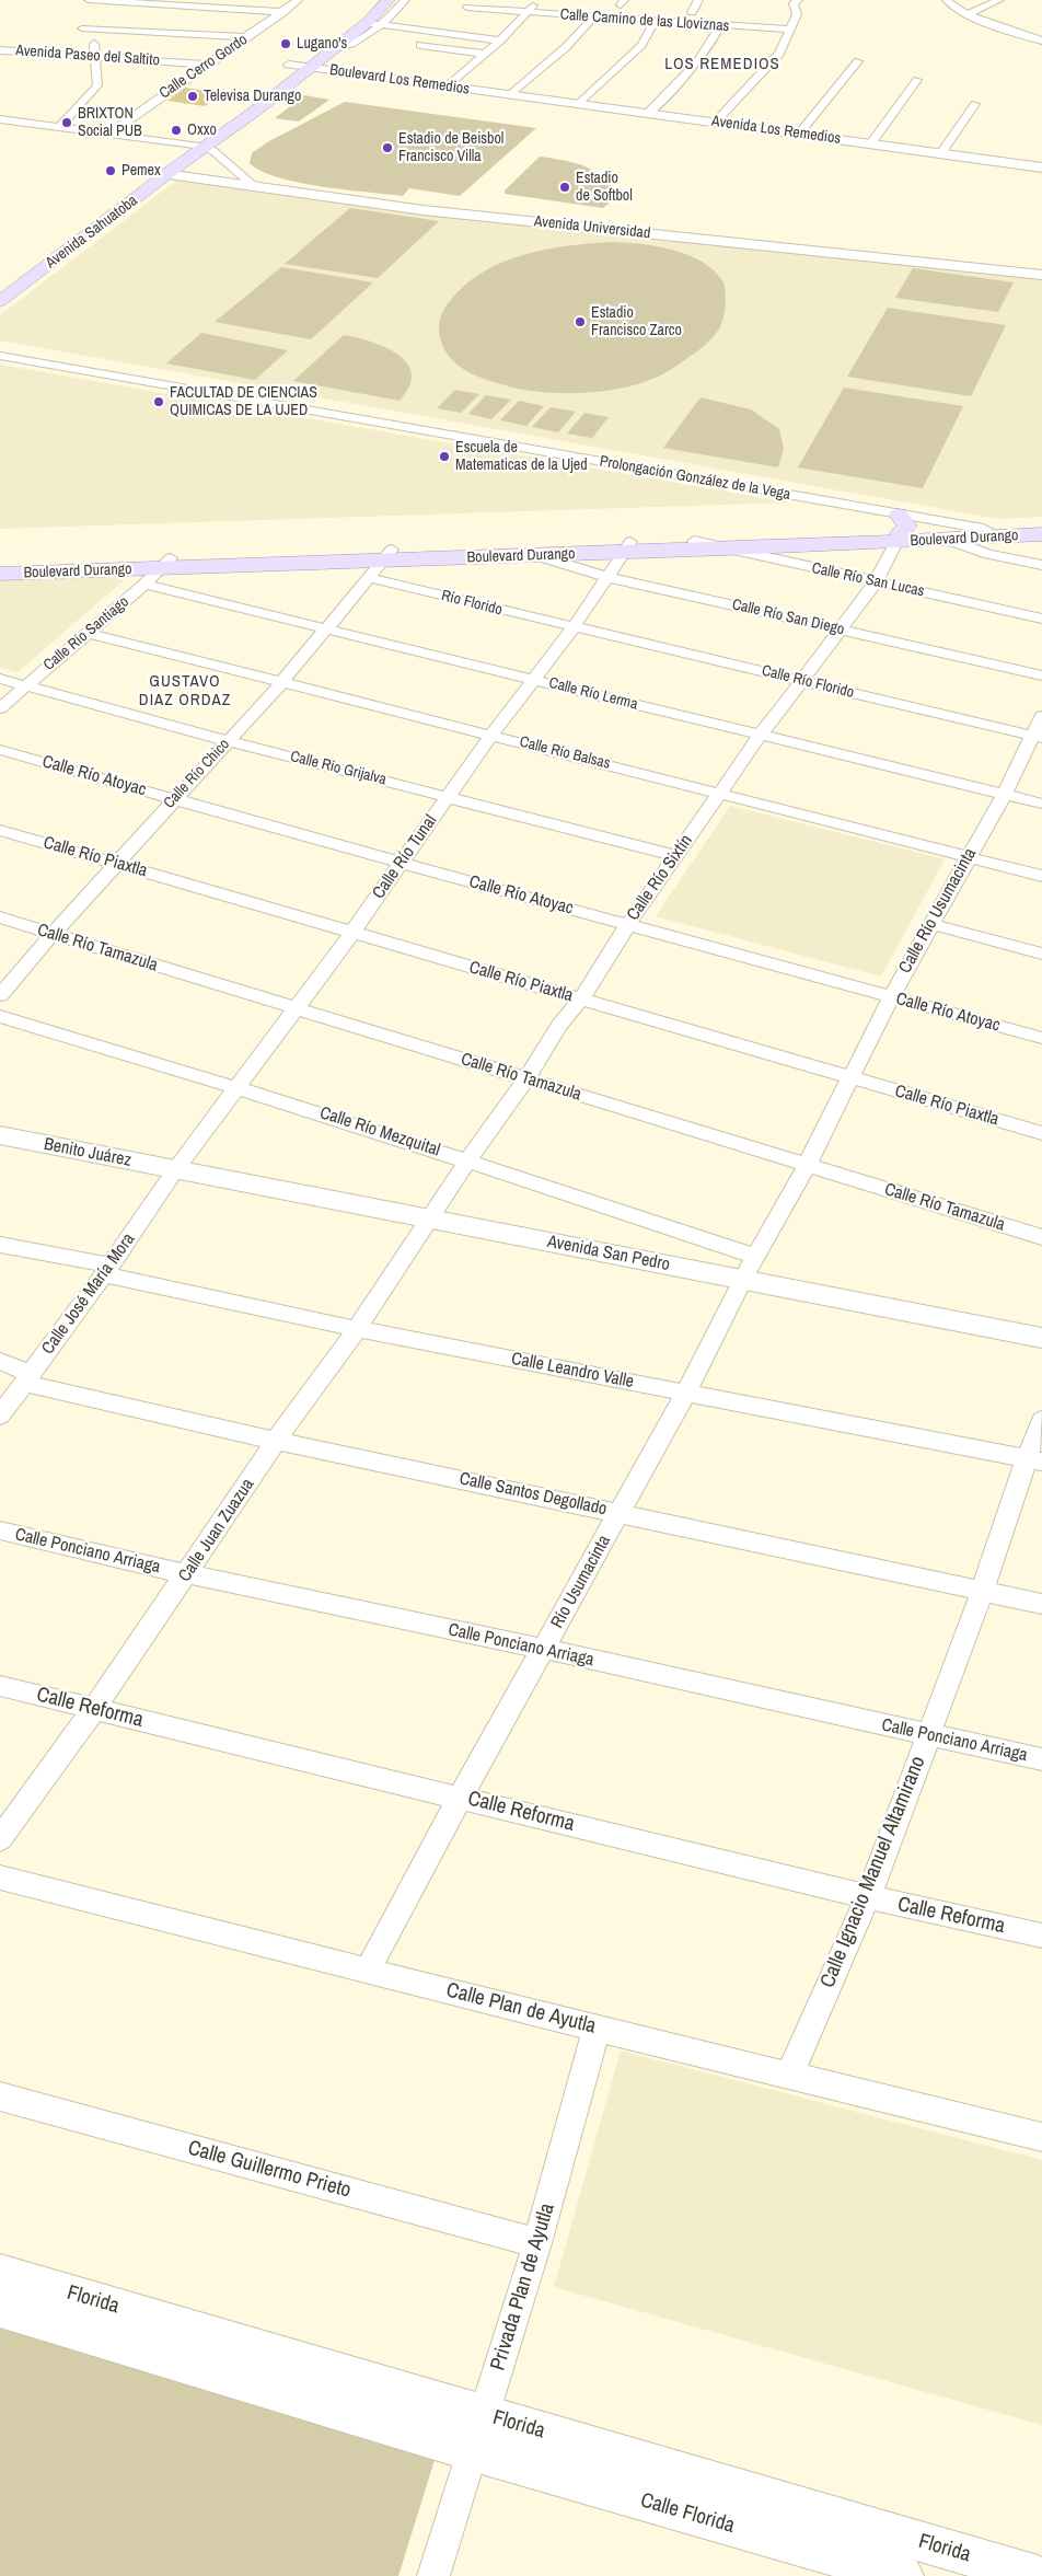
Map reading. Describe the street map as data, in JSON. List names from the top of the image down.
{
  "streets": {
    "main road": ["Avenida Sahuatoba", "Boulevard Durango"],
    "street": [
      "Calle Camino de las Lloviznas",
      "Avenida Paseo del Saltito",
      "Calle Cerro Gordo",
      "Boulevard Los Remedios",
      "Avenida Los Remedios",
      "Avenida Universidad",
      "Prolongación González de la Vega",
      "Calle Río San Lucas",
      "Río Florido",
      "Calle Río San Diego",
      "Calle Río Santiago",
      "Calle Río Florido",
      "Calle Río Lerma",
      "Calle Río Balsas",
      "Calle Río Grijalva",
      "Calle Río Chico",
      "Calle Río Atoyac",
      "Calle Río Piaxtla",
      "Calle Río Tunal",
      "Calle Río Sixtín",
      "Calle Río Usumacinta",
      "Calle Río Tamazula",
      "Calle Río Mezquital",
      "Benito Juárez",
      "Avenida San Pedro",
      "Calle José María Mora",
      "Calle Leandro Valle",
      "Calle Santos Degollado",
      "Calle Juan Zuazua",
      "Calle Ponciano Arriaga",
      "Río Usumacinta",
      "Calle Reforma",
      "Calle Ignacio Manuel Altamirano",
      "Calle Plan de Ayutla",
      "Calle Guillermo Prieto",
      "Privada Plan de Ayutla",
      "Florida",
      "Calle Florida"
    ]
  },
  "crossings": [
    ["Avenida Paseo del Saltito", "Calle Cerro Gordo"],
    ["Boulevard Los Remedios", "Avenida Los Remedios"],
    ["Boulevard Los Remedios", "Avenida Sahuatoba"],
    ["Avenida Universidad", "Avenida Sahuatoba"],
    ["Prolongación González de la Vega", "Boulevard Durango"],
    ["Prolongación González de la Vega", "Calle Río Sixtín"],
    ["Boulevard Durango", "Calle Río San Lucas"],
    ["Boulevard Durango", "Calle Río San Diego"],
    ["Boulevard Durango", "Calle Río Santiago"],
    ["Boulevard Durango", "Calle Río Chico"],
    ["Boulevard Durango", "Calle Río Tunal"],
    ["Boulevard Durango", "Calle Río Sixtín"],
    ["Calle Río San Lucas", "Calle Río Sixtín"],
    ["Río Florido", "Calle Río Florido"],
    ["Río Florido", "Calle Río Chico"],
    ["Río Florido", "Calle Río Tunal"],
    ["Calle Río San Diego", "Calle Río Tunal"],
    ["Calle Río San Diego", "Calle Río Sixtín"],
    ["Calle Río Santiago", "Calle Río Lerma"],
    ["Calle Río Santiago", "Calle Río Balsas"],
    ["Calle Río Santiago", "Calle Río Grijalva"],
    ["Calle Río Florido", "Calle Río Tunal"],
    ["Calle Río Florido", "Calle Río Sixtín"],
    ["Calle Río Florido", "Calle Río Usumacinta"],
    ["Calle Río Lerma", "Calle Río Chico"],
    ["Calle Río Lerma", "Calle Río Tunal"],
    ["Calle Río Lerma", "Calle Río Sixtín"],
    ["Calle Río Lerma", "Calle Río Usumacinta"],
    ["Calle Río Balsas", "Calle Río Chico"],
    ["Calle Río Balsas", "Calle Río Tunal"],
    ["Calle Río Balsas", "Calle Río Sixtín"],
    ["Calle Río Balsas", "Calle Río Usumacinta"],
    ["Calle Río Grijalva", "Calle Río Chico"],
    ["Calle Río Grijalva", "Calle Río Tunal"],
    ["Calle Río Grijalva", "Calle Río Sixtín"],
    ["Calle Río Chico", "Calle Río Atoyac"],
    ["Calle Río Chico", "Calle Río Piaxtla"],
    ["Calle Río Chico", "Calle Río Tamazula"],
    ["Calle Río Atoyac", "Calle Río Tunal"],
    ["Calle Río Atoyac", "Calle Río Sixtín"],
    ["Calle Río Atoyac", "Calle Río Usumacinta"],
    ["Calle Río Piaxtla", "Calle Río Tunal"],
    ["Calle Río Piaxtla", "Calle Río Sixtín"],
    ["Calle Río Piaxtla", "Calle Río Usumacinta"],
    ["Calle Río Tunal", "Calle Río Tamazula"],
    ["Calle Río Tunal", "Calle Río Mezquital"],
    ["Calle Río Tunal", "Benito Juárez"],
    ["Calle Río Tunal", "Avenida San Pedro"],
    ["Calle Río Tunal", "Calle José María Mora"],
    ["Calle Río Sixtín", "Calle Río Tamazula"],
    ["Calle Río Sixtín", "Calle Río Mezquital"],
    ["Calle Río Sixtín", "Avenida San Pedro"],
    ["Calle Río Sixtín", "Calle Juan Zuazua"],
    ["Calle Río Usumacinta", "Calle Río Tamazula"],
    ["Calle Río Usumacinta", "Calle Río Mezquital"],
    ["Calle Río Usumacinta", "Avenida San Pedro"],
    ["Calle Río Usumacinta", "Río Usumacinta"],
    ["Benito Juárez", "Avenida San Pedro"],
    ["Benito Juárez", "Calle José María Mora"],
    ["Avenida San Pedro", "Calle José María Mora"],
    ["Avenida San Pedro", "Calle Juan Zuazua"],
    ["Avenida San Pedro", "Río Usumacinta"],
    ["Calle José María Mora", "Calle Leandro Valle"],
    ["Calle José María Mora", "Calle Santos Degollado"],
    ["Calle Leandro Valle", "Calle Juan Zuazua"],
    ["Calle Leandro Valle", "Río Usumacinta"],
    ["Calle Leandro Valle", "Calle Ignacio Manuel Altamirano"],
    ["Calle Santos Degollado", "Calle Juan Zuazua"],
    ["Calle Santos Degollado", "Río Usumacinta"],
    ["Calle Santos Degollado", "Calle Ignacio Manuel Altamirano"],
    ["Calle Juan Zuazua", "Calle Ponciano Arriaga"],
    ["Calle Juan Zuazua", "Calle Reforma"],
    ["Calle Ponciano Arriaga", "Río Usumacinta"],
    ["Calle Ponciano Arriaga", "Calle Ignacio Manuel Altamirano"],
    ["Río Usumacinta", "Calle Reforma"],
    ["Río Usumacinta", "Calle Plan de Ayutla"],
    ["Calle Reforma", "Calle Ignacio Manuel Altamirano"],
    ["Calle Ignacio Manuel Altamirano", "Calle Plan de Ayutla"],
    ["Calle Plan de Ayutla", "Privada Plan de Ayutla"],
    ["Calle Guillermo Prieto", "Privada Plan de Ayutla"],
    ["Privada Plan de Ayutla", "Florida"],
    ["Privada Plan de Ayutla", "Calle Florida"],
    ["Florida", "Calle Florida"]
  ],
  "districts": ["LOS REMEDIOS", "GUSTAVO DIAZ ORDAZ"],
  "places": [
    "Lugano's",
    "Televisa Durango",
    "BRIXTON Social PUB",
    "Oxxo",
    "Estadio de Beisbol Francisco Villa",
    "Pemex",
    "Estadio de Softbol",
    "Estadio Francisco Zarco",
    "FACULTAD DE CIENCIAS QUIMICAS DE LA UJED",
    "Escuela de Matematicas de la Ujed"
  ]
}
